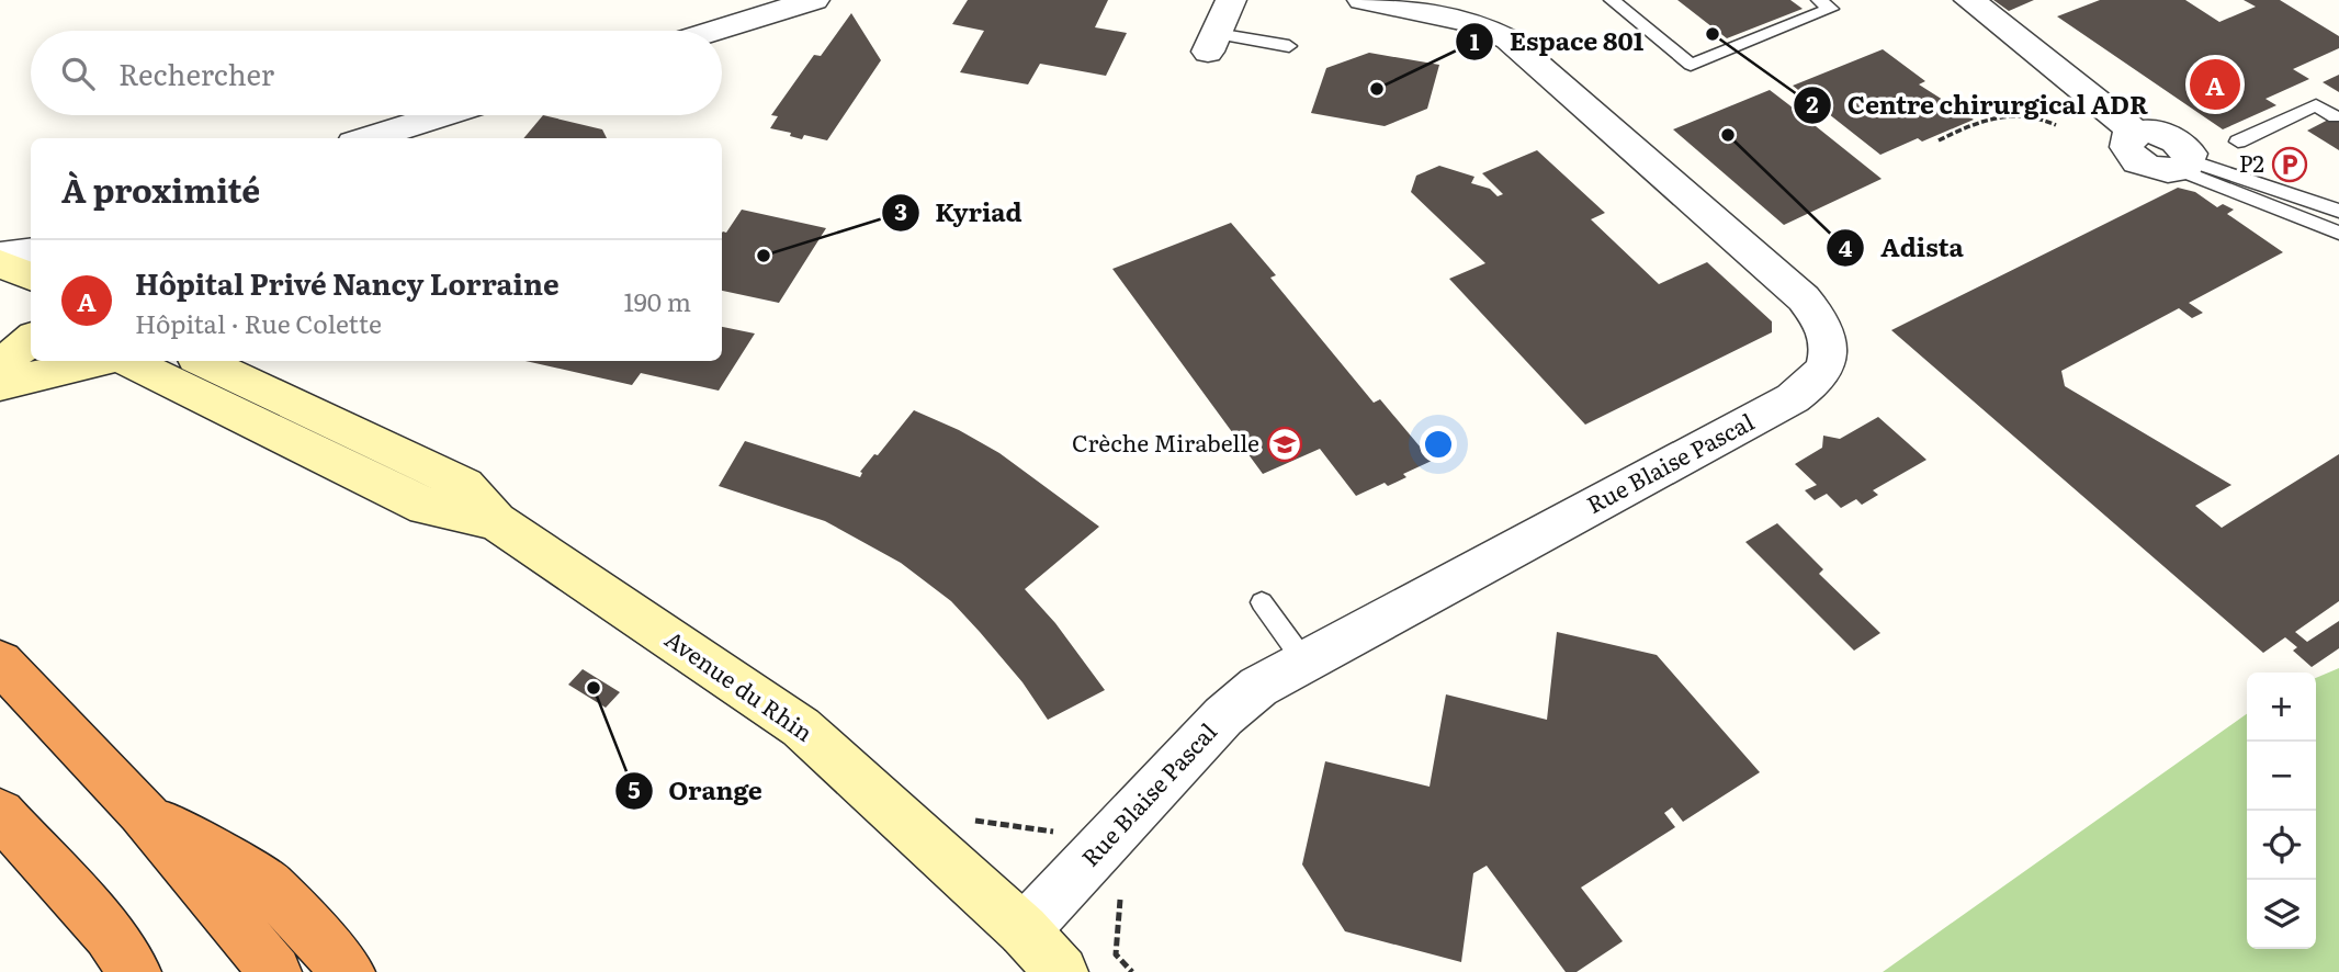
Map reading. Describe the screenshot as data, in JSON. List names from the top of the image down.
{
  "streets": {
    "main road": ["Avenue du Rhin"],
    "street": ["Rue Blaise Pascal"]
  },
  "crossings": [
    ["Rue Blaise Pascal", "Avenue du Rhin"]
  ],
  "places": {
    "other": [
      "Centre chirurgical ADR",
      "Espace 801",
      "Adista",
      "Kyriad",
      "Orange"
    ],
    "parking": ["P2"],
    "school or university": ["Crèche Mirabelle"]
  },
  "page": {
    "search": "Rechercher",
    "pins": "A",
    "heading": "À proximité",
    "list": [
      {
        "mark": "A",
        "name": "Hôpital Privé Nancy Lorraine",
        "note": "Hôpital · Rue Colette",
        "value": "190 m"
      }
    ],
    "map_buttons": ["+", "−"]
  }
}
